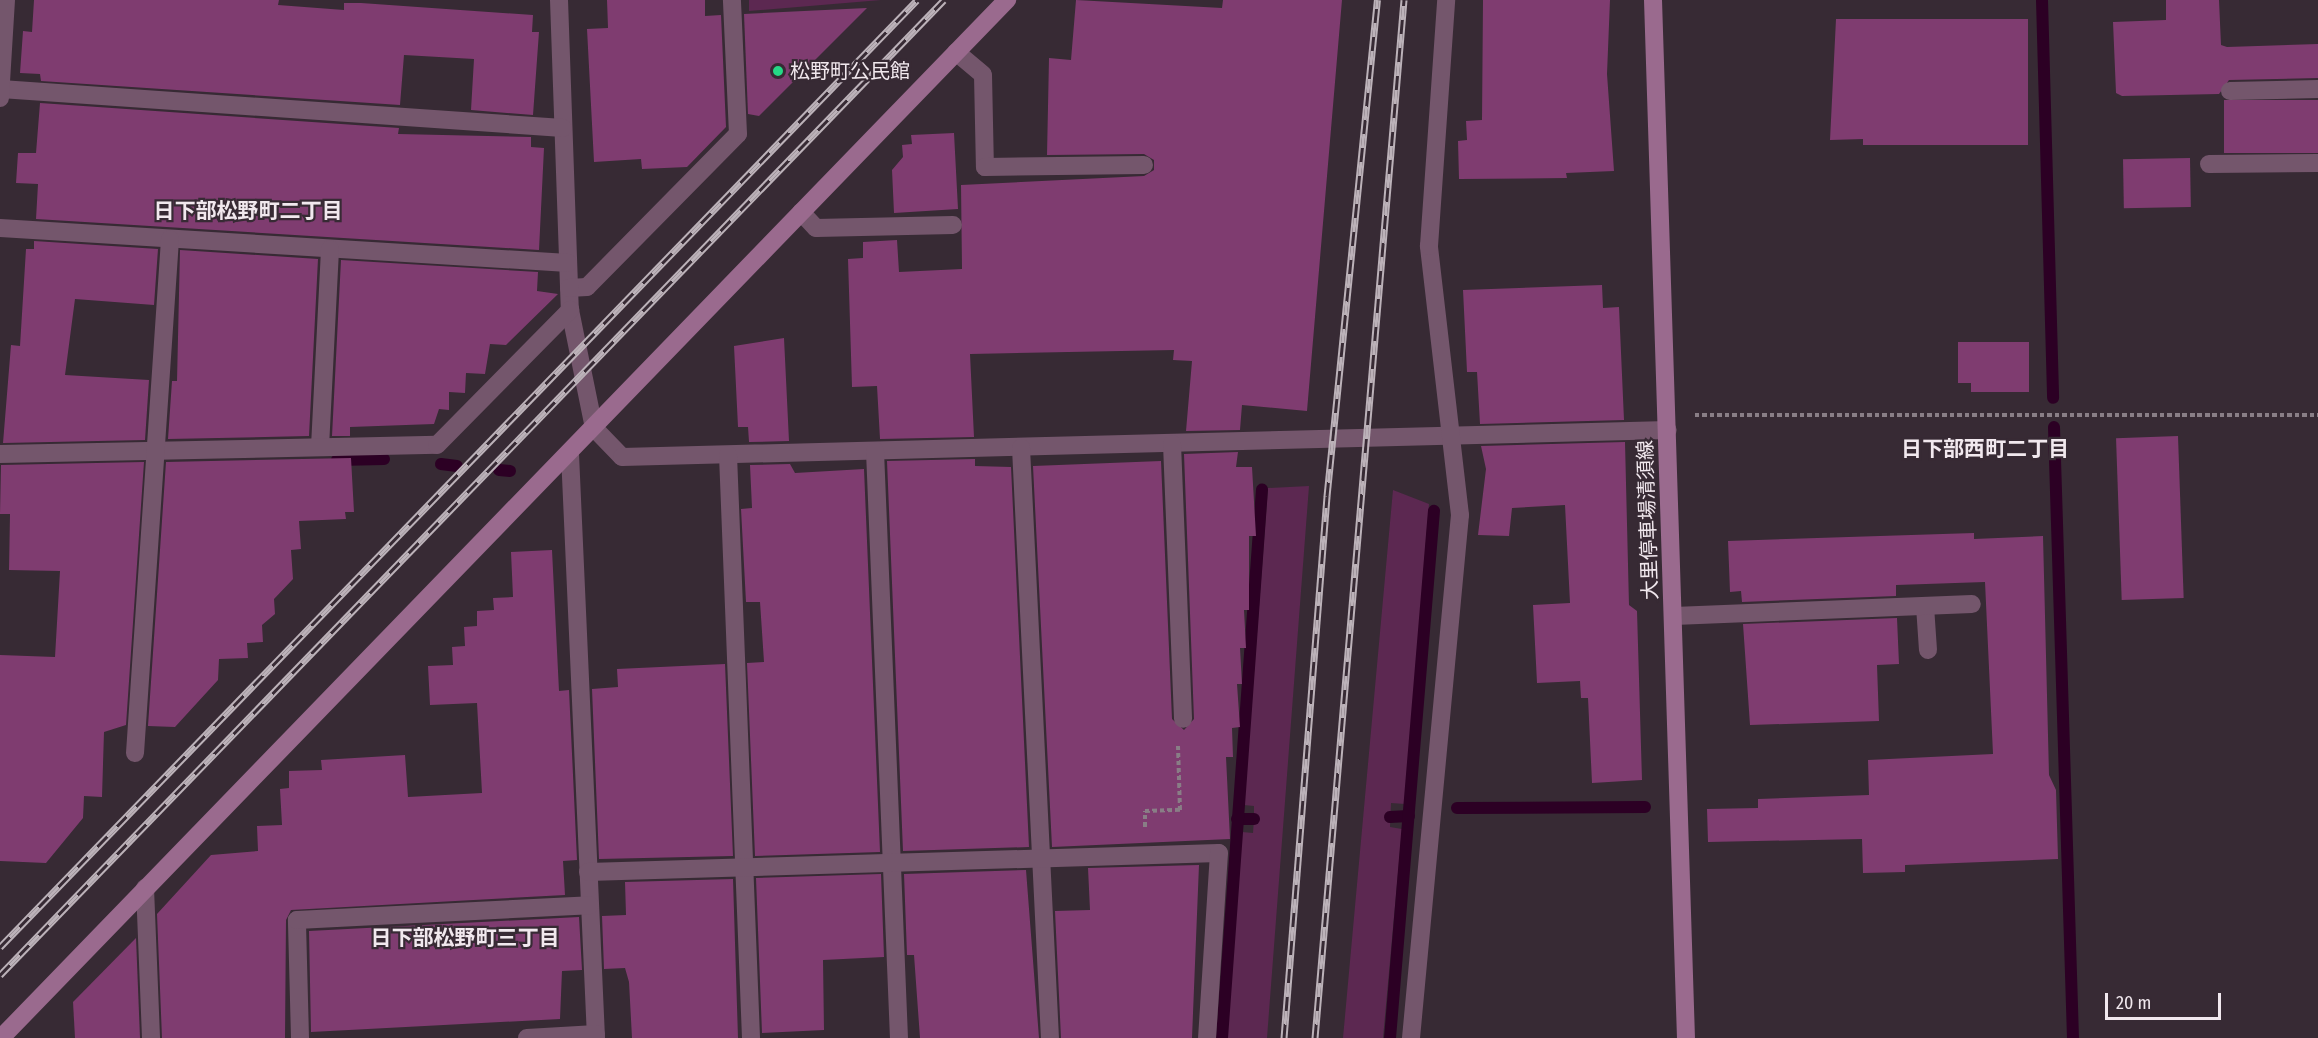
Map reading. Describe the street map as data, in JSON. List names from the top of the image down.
{
  "streets": {
    "street": ["大里停車場清須線"]
  },
  "districts": ["日下部松野町二丁目", "日下部西町二丁目", "日下部松野町三丁目"],
  "places": ["松野町公民館"],
  "scale_bar": "20 m"
}
